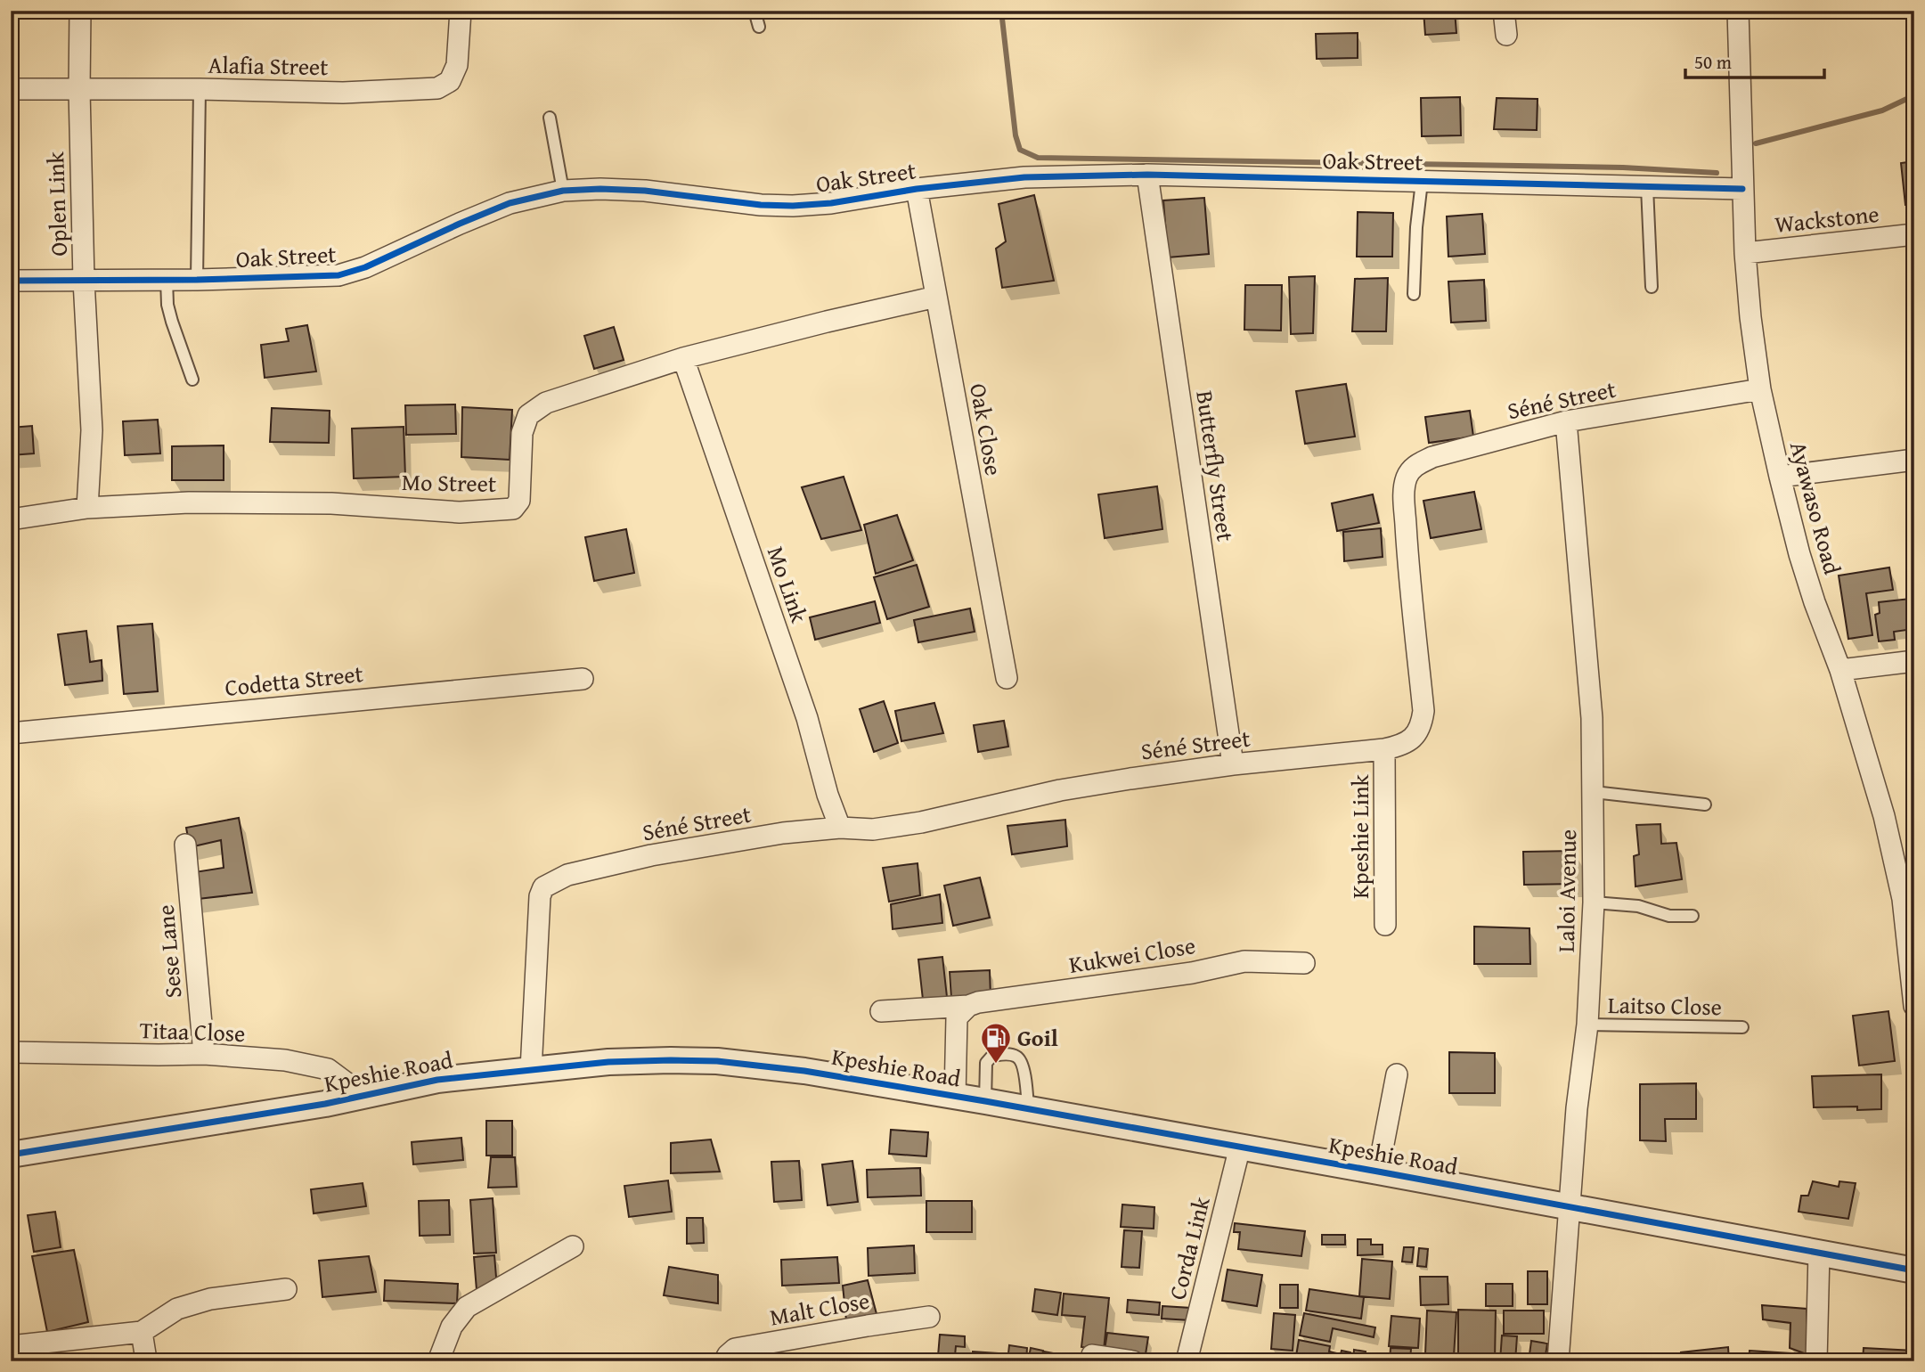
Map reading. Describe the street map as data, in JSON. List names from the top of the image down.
{
  "streets": {
    "street": [
      "Alafia Street",
      "Oak Street",
      "Oplen Link",
      "Wackstone",
      "Séné Street",
      "Oak Close",
      "Butterfly Street",
      "Mo Street",
      "Ayawaso Road",
      "Mo Link",
      "Codetta Street",
      "Kpeshie Link",
      "Laloi Avenue",
      "Sese Lane",
      "Kukwei Close",
      "Titaa Close",
      "Kpeshie Road",
      "Corda Link",
      "Malt Close"
    ],
    "lane": ["Laitso Close"]
  },
  "crossings": [
    ["Alafia Street", "Oplen Link"],
    ["Oak Street", "Oplen Link"],
    ["Oak Street", "Oak Close"],
    ["Oak Street", "Butterfly Street"],
    ["Oak Street", "Ayawaso Road"],
    ["Oplen Link", "Mo Street"],
    ["Wackstone", "Ayawaso Road"],
    ["Séné Street", "Butterfly Street"],
    ["Séné Street", "Ayawaso Road"],
    ["Séné Street", "Mo Link"],
    ["Séné Street", "Kpeshie Link"],
    ["Séné Street", "Laloi Avenue"],
    ["Séné Street", "Kpeshie Road"],
    ["Oak Close", "Mo Street"],
    ["Mo Street", "Mo Link"],
    ["Laloi Avenue", "Laitso Close"],
    ["Laloi Avenue", "Kpeshie Road"],
    ["Sese Lane", "Titaa Close"],
    ["Titaa Close", "Kpeshie Road"],
    ["Kpeshie Road", "Corda Link"]
  ],
  "places": {
    "fuel station": ["Goil"]
  },
  "scale_bar": "50 m"
}
